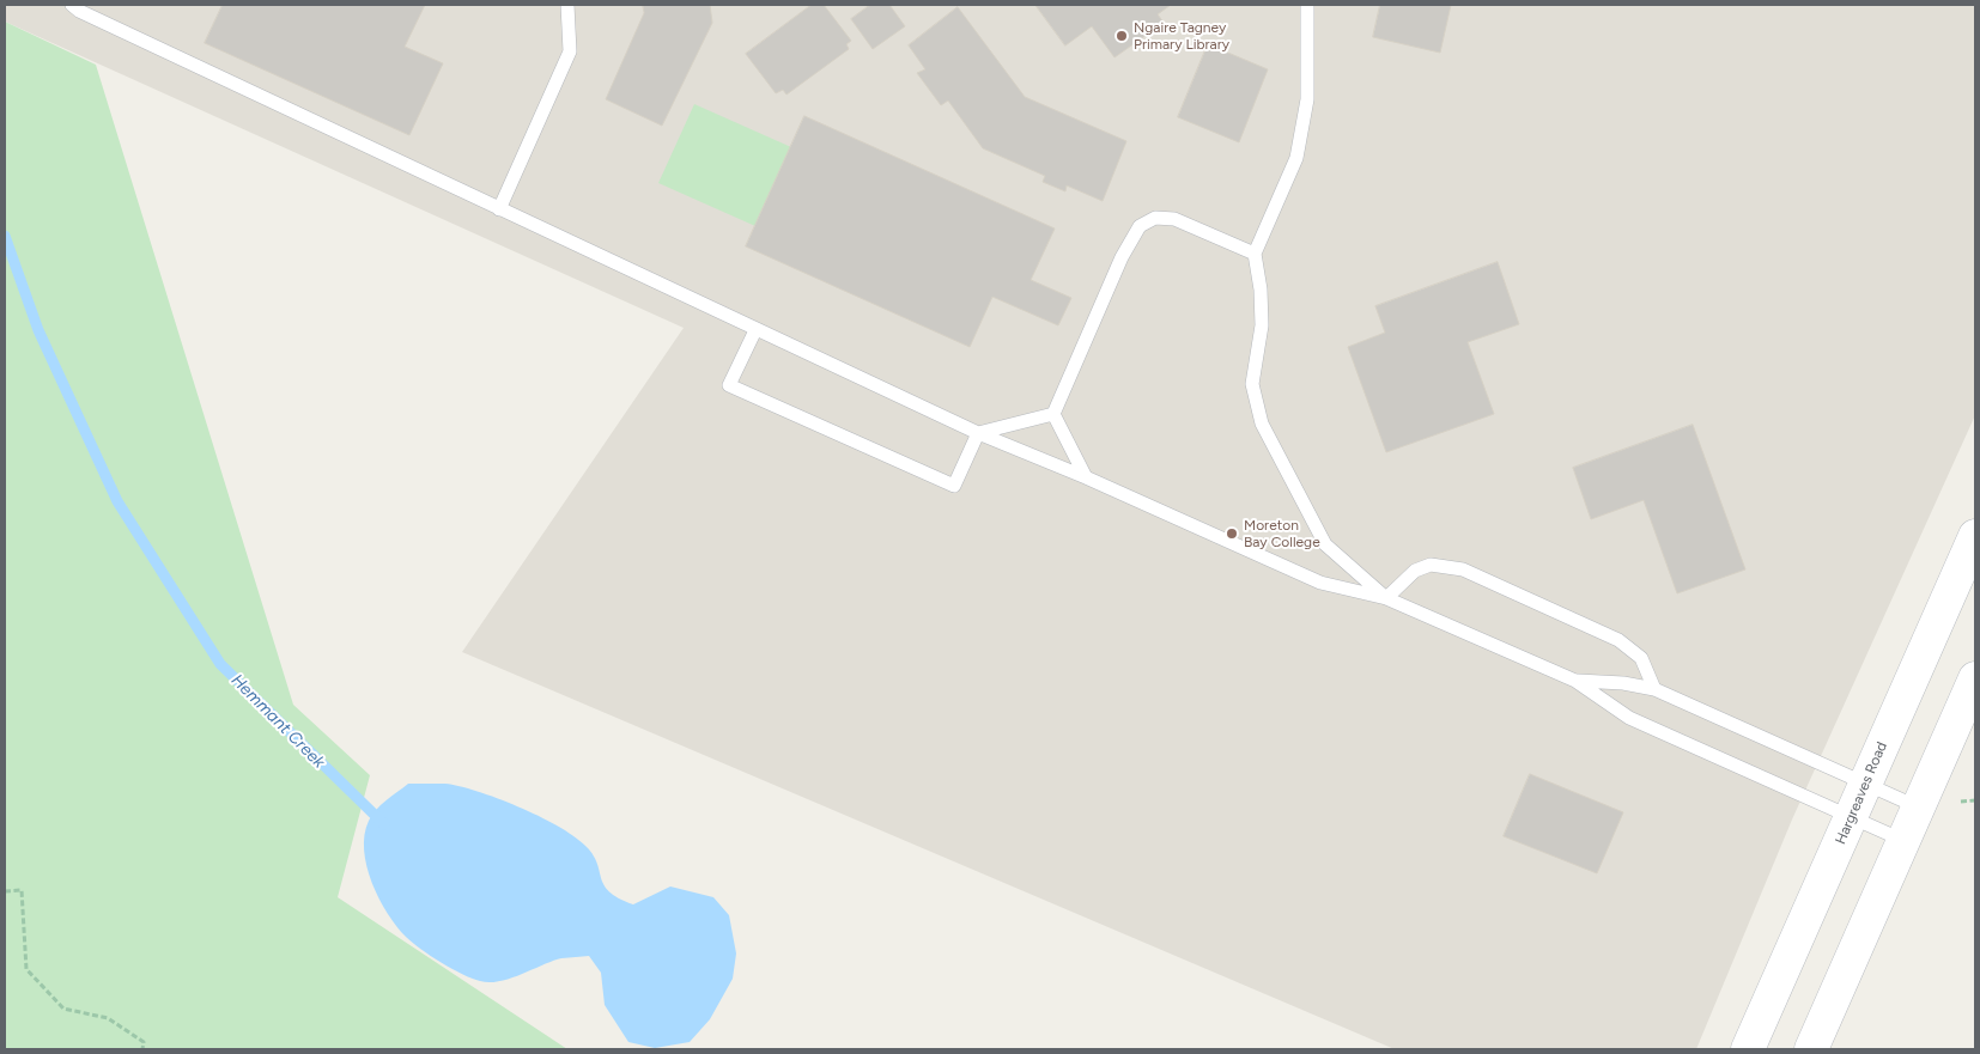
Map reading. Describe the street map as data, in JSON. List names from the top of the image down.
{
  "streets": {
    "main road": ["Hargreaves Road"]
  },
  "water": ["Hemmant Creek"],
  "places": ["Ngaire Tagney Primary Library", "Moreton Bay College"]
}
